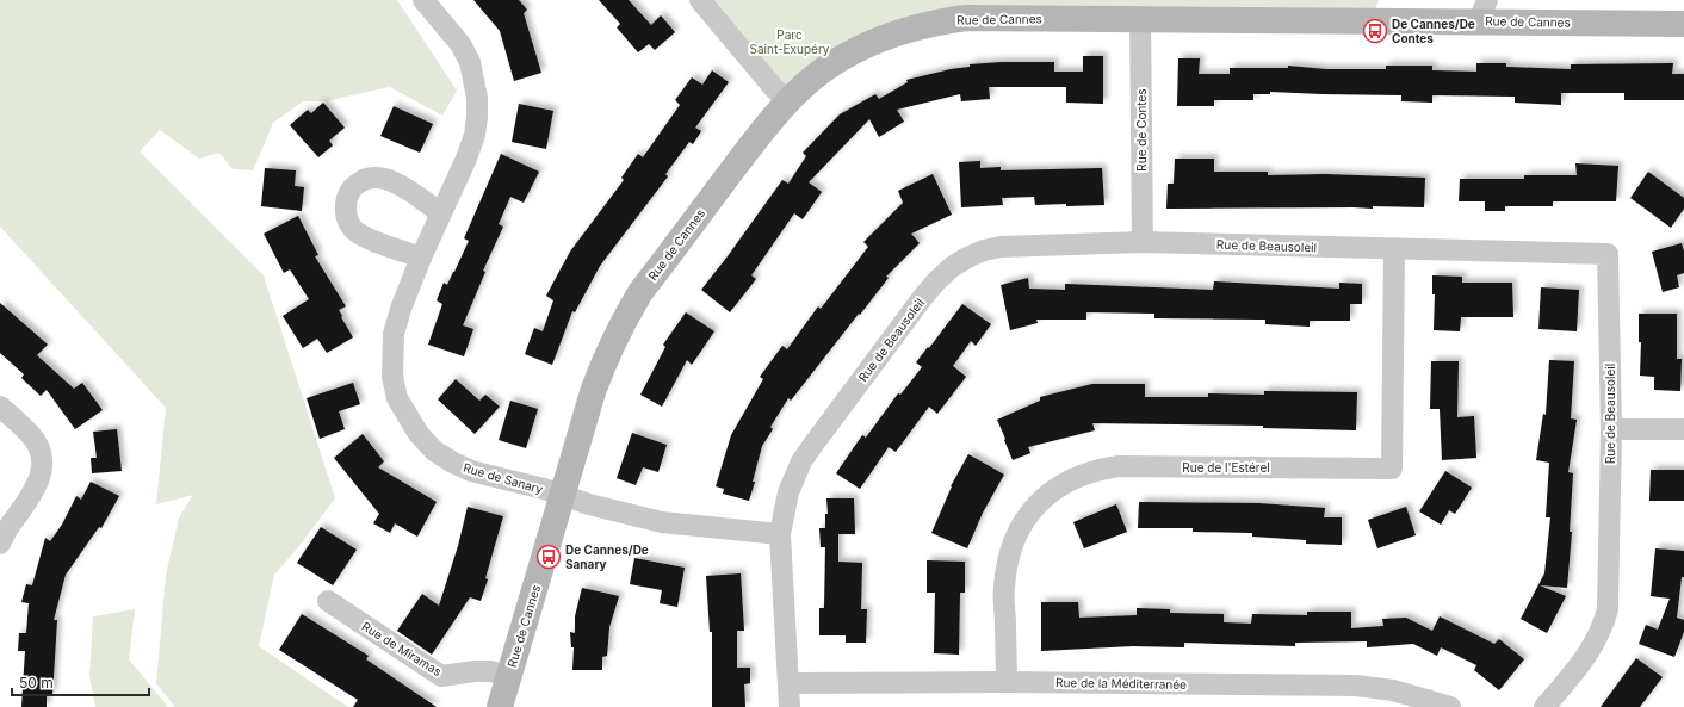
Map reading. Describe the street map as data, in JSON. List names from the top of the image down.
{
  "streets": {
    "street": [
      "Rue de Cannes",
      "Rue de Contes",
      "Rue de Beausoleil",
      "Rue de l'Estérel",
      "Rue de Sanary",
      "Rue de Miramas",
      "Rue de la Méditerranée"
    ]
  },
  "crossings": [
    ["Rue de Cannes", "Rue de Contes"],
    ["Rue de Cannes", "Rue de Sanary"],
    ["Rue de Cannes", "Rue de Miramas"],
    ["Rue de Contes", "Rue de Beausoleil"],
    ["Rue de Beausoleil", "Rue de l'Estérel"],
    ["Rue de Beausoleil", "Rue de Sanary"],
    ["Rue de Beausoleil", "Rue de la Méditerranée"],
    ["Rue de l'Estérel", "Rue de la Méditerranée"]
  ],
  "parks": ["Parc Saint-Exupéry"],
  "places": {
    "bus stop": ["De Cannes/De Contes", "De Cannes/De Sanary"]
  },
  "scale_bar": "50 m"
}
